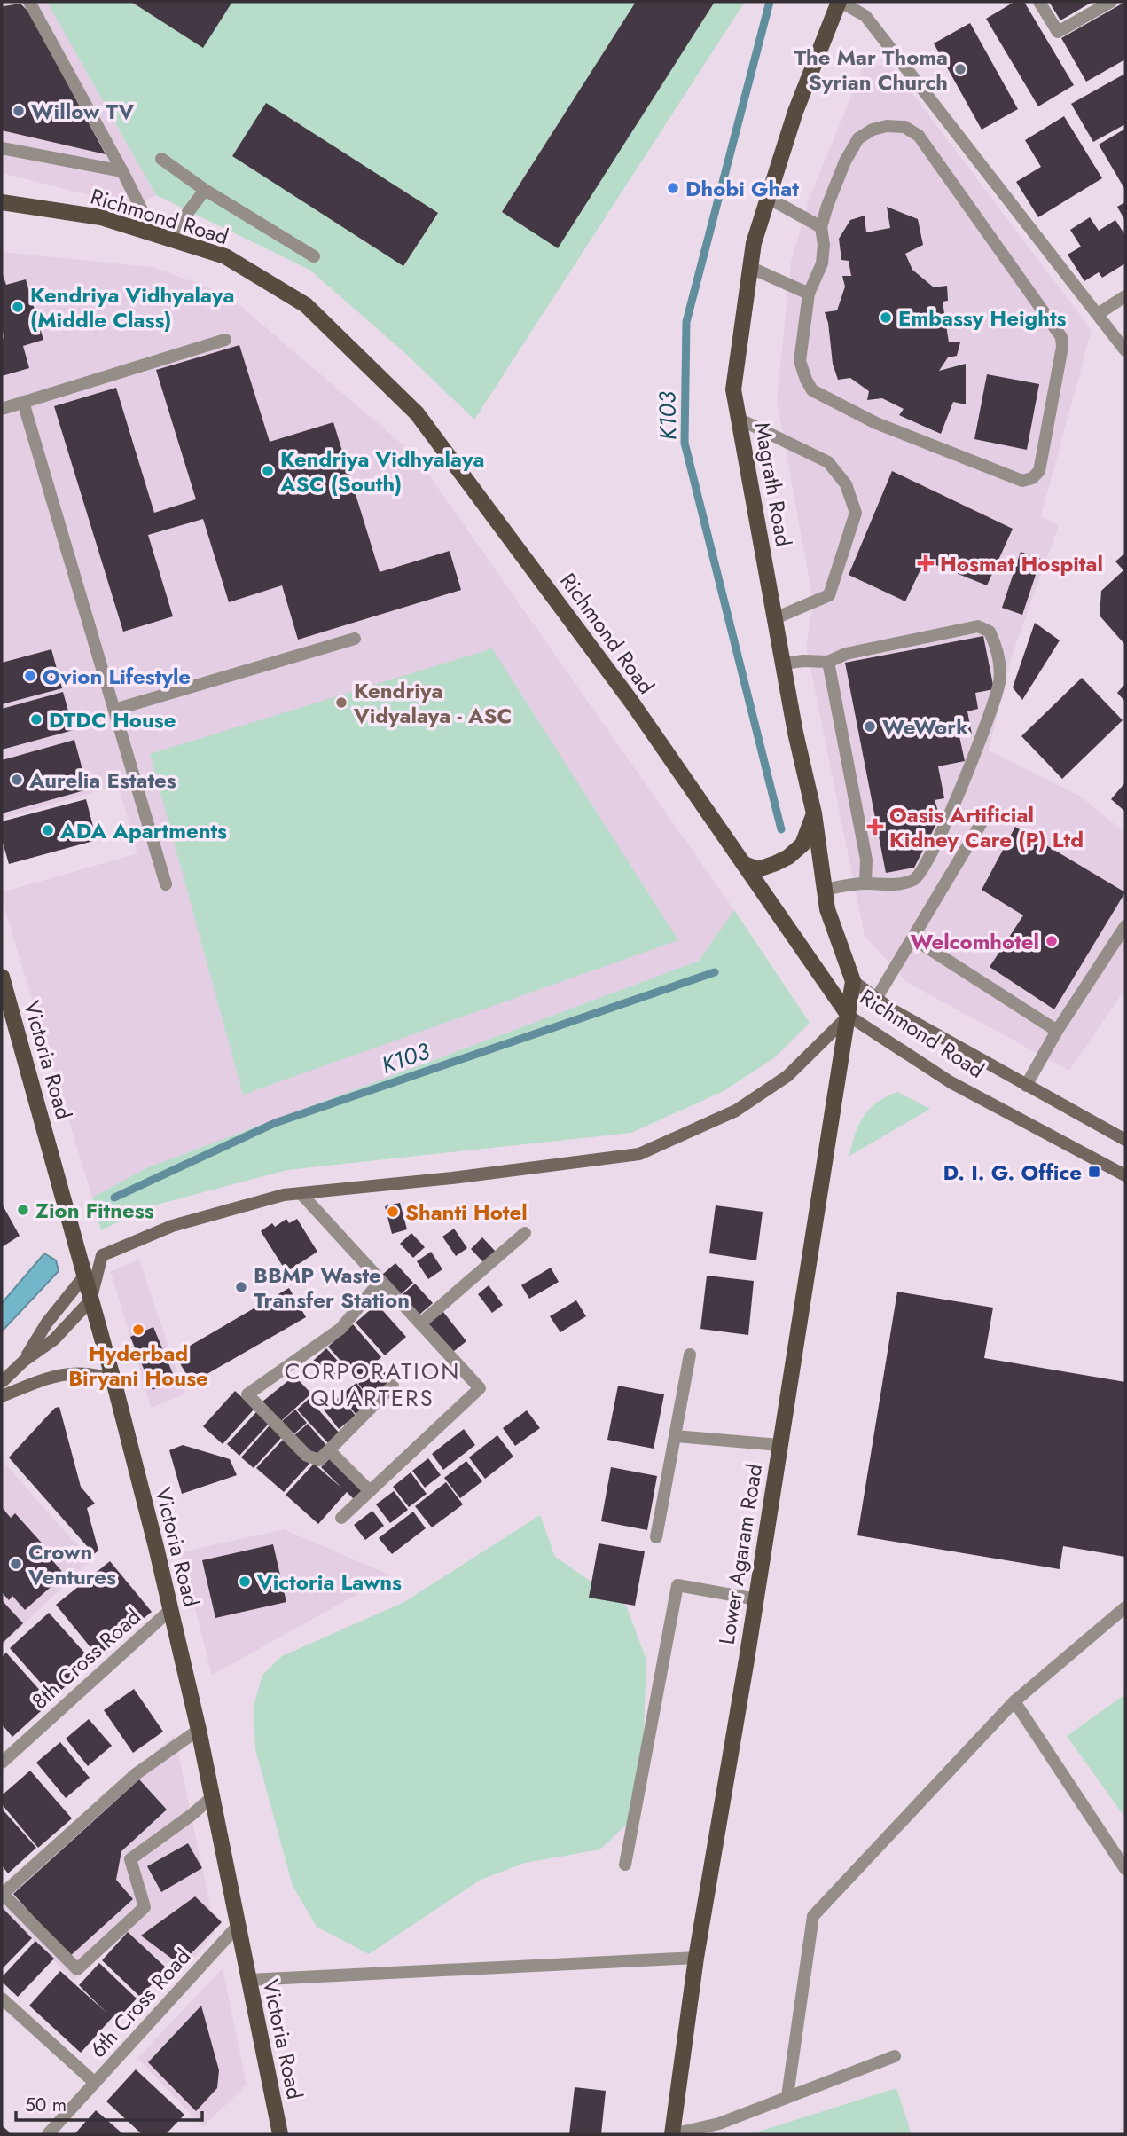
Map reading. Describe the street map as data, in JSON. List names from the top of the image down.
{
  "streets": {
    "main road": [
      "Richmond Road",
      "Magrath Road",
      "Victoria Road",
      "Lower Agaram Road"
    ],
    "street": ["8th Cross Road", "6th Cross Road"]
  },
  "crossings": [
    ["Richmond Road", "Magrath Road"],
    ["Richmond Road", "Lower Agaram Road"],
    ["Magrath Road", "Lower Agaram Road"],
    ["Victoria Road", "8th Cross Road"],
    ["Victoria Road", "6th Cross Road"]
  ],
  "districts": ["CORPORATION QUARTERS"],
  "water": ["K103"],
  "places": {
    "other": [
      "The Mar Thoma Syrian Church",
      "Willow TV",
      "Dhobi Ghat",
      "Kendriya Vidhyalaya (Middle Class)",
      "Embassy Heights",
      "Kendriya Vidhyalaya ASC (South)",
      "Ovion Lifestyle",
      "Kendriya Vidyalaya - ASC",
      "DTDC House",
      "WeWork",
      "Aurelia Estates",
      "ADA Apartments",
      "Welcomhotel",
      "Zion Fitness",
      "Shanti Hotel",
      "BBMP Waste Transfer Station",
      "Hyderbad Biryani House",
      "Crown Ventures",
      "Victoria Lawns"
    ],
    "health": ["Hosmat Hospital", "Oasis Artificial Kidney Care (P) Ltd"],
    "transit": ["D. I. G. Office"]
  },
  "scale_bar": "50 m"
}
